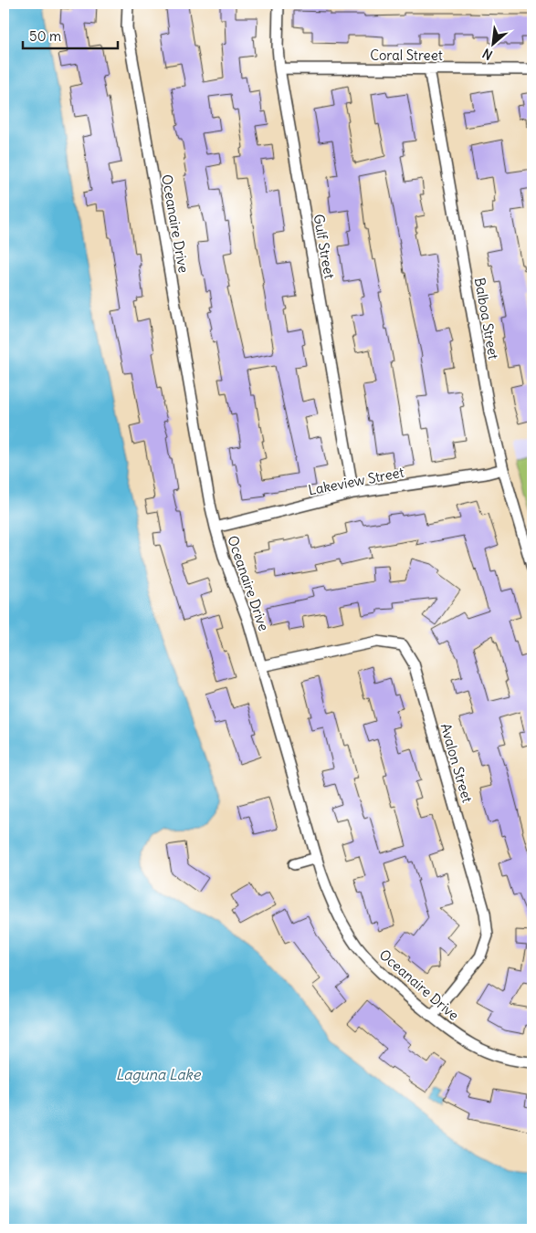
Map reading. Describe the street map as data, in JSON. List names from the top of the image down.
{
  "streets": {
    "street": [
      "Coral Street",
      "Oceanaire Drive",
      "Gulf Street",
      "Balboa Street",
      "Lakeview Street",
      "Avalon Street"
    ]
  },
  "crossings": [
    ["Coral Street", "Gulf Street"],
    ["Coral Street", "Balboa Street"],
    ["Oceanaire Drive", "Lakeview Street"],
    ["Oceanaire Drive", "Avalon Street"],
    ["Gulf Street", "Lakeview Street"],
    ["Balboa Street", "Lakeview Street"]
  ],
  "water": ["Laguna Lake"],
  "scale_bar": "50 m",
  "north": "bottom left"
}
